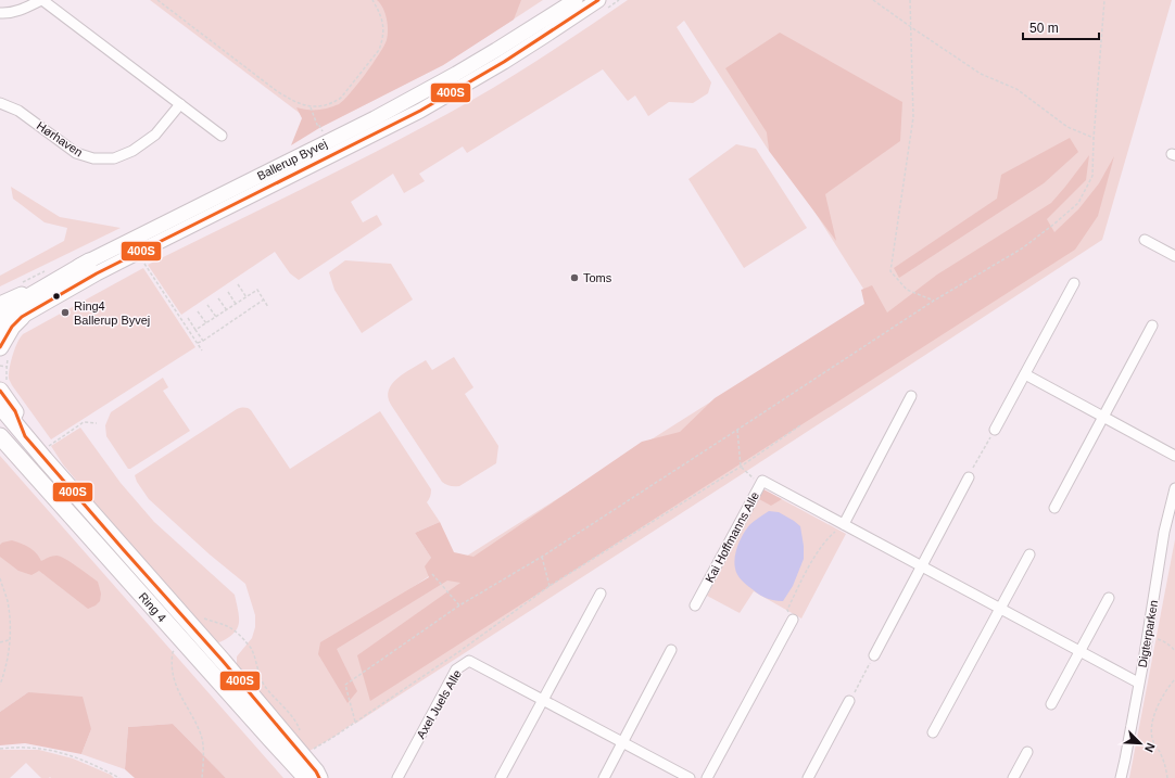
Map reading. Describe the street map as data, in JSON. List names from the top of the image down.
{
  "streets": {
    "main road": ["Ballerup Byvej", "Ring 4"],
    "street": [
      "Hørhaven",
      "Kai Hoffmanns Alle",
      "Digterparken",
      "Axel Juels Alle"
    ]
  },
  "crossings": [
    ["Kai Hoffmanns Alle", "Digterparken"]
  ],
  "places": ["Toms", "Ring4 Ballerup Byvej"],
  "lines": ["transit line 400S"],
  "scale_bar": "50 m",
  "north": "bottom right"
}
